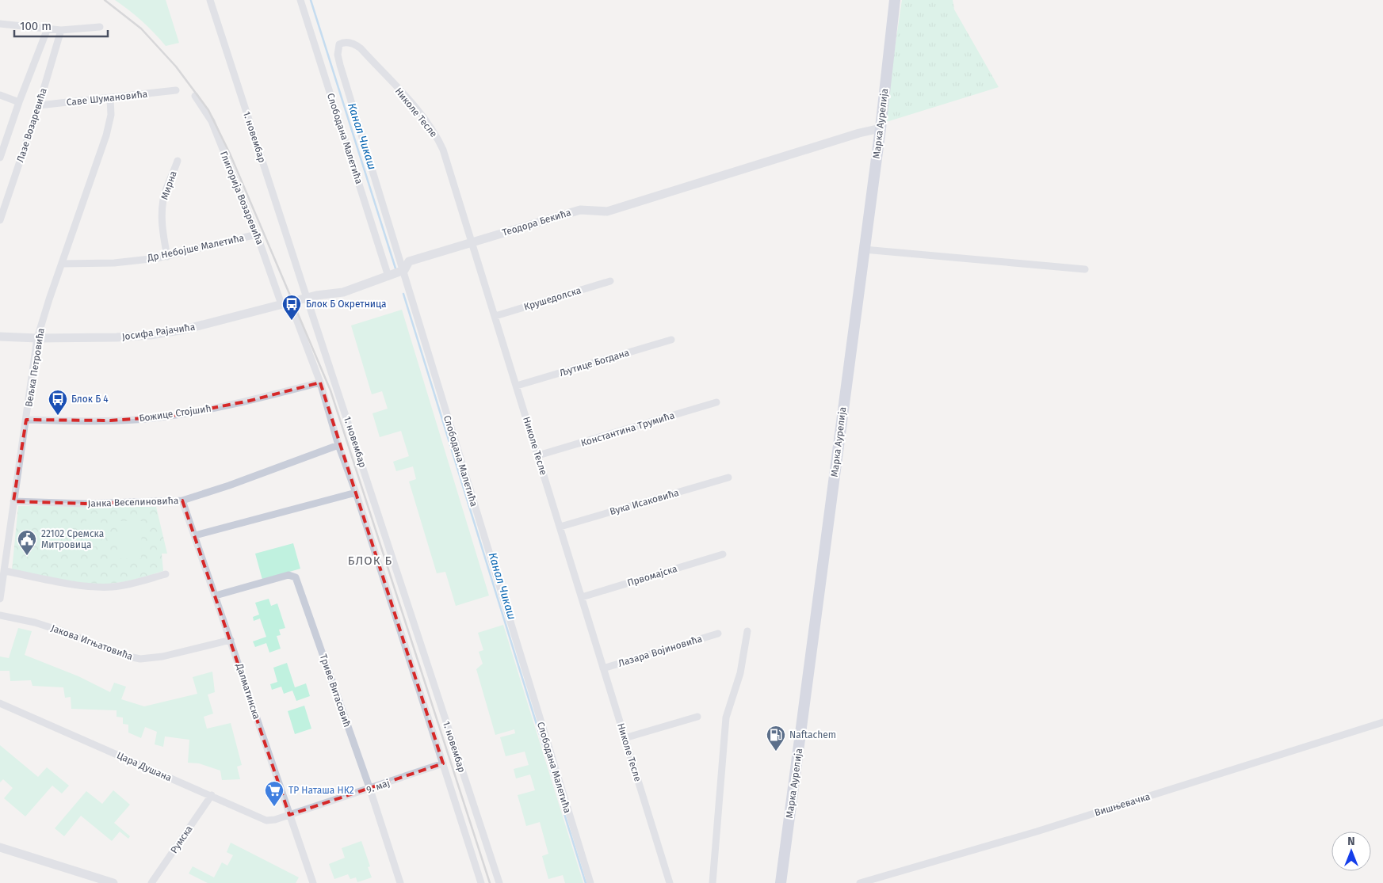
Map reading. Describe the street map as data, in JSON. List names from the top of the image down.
{
  "streets": {
    "main road": ["Марка Аурелија"],
    "street": [
      "Саве Шумановића",
      "Николе Тесле",
      "Лазе Возаревића",
      "1. новембар",
      "Слободана Малетића",
      "Мирна",
      "Глигорија Возаревића",
      "Теодора Бекића",
      "Др Небојше Малетића",
      "Крушедолска",
      "Јосифа Рајачића",
      "Љутице Богдана",
      "Вељка Петровића",
      "Божице Стојшић",
      "Константина Трумића",
      "Јанка Веселиновића",
      "Вука Исаковића",
      "Првомајска",
      "Јакова Игњатовића",
      "Лазара Војиновића",
      "Триве Витасовић",
      "Далматинска",
      "Цара Душана",
      "9. мај",
      "Вишњевачка",
      "Румска"
    ]
  },
  "crossings": [
    ["Саве Шумановића", "Лазе Возаревића"],
    ["Саве Шумановића", "Вељка Петровића"],
    ["Николе Тесле", "Слободана Малетића"],
    ["Николе Тесле", "Теодора Бекића"],
    ["Николе Тесле", "Крушедолска"],
    ["Николе Тесле", "Љутице Богдана"],
    ["Николе Тесле", "Константина Трумића"],
    ["Николе Тесле", "Вука Исаковића"],
    ["Николе Тесле", "Првомајска"],
    ["Николе Тесле", "Лазара Војиновића"],
    ["Марка Аурелија", "Теодора Бекића"],
    ["1. новембар", "Глигорија Возаревића"],
    ["1. новембар", "Теодора Бекића"],
    ["1. новембар", "Јосифа Рајачића"],
    ["1. новембар", "Божице Стојшић"],
    ["1. новембар", "Јанка Веселиновића"],
    ["1. новембар", "9. мај"],
    ["Слободана Малетића", "Теодора Бекића"],
    ["Мирна", "Др Небојше Малетића"],
    ["Глигорија Возаревића", "Теодора Бекића"],
    ["Глигорија Возаревића", "Др Небојше Малетића"],
    ["Глигорија Возаревића", "Јосифа Рајачића"],
    ["Теодора Бекића", "Јосифа Рајачића"],
    ["Др Небојше Малетића", "Вељка Петровића"],
    ["Јосифа Рајачића", "Вељка Петровића"],
    ["Вељка Петровића", "Божице Стојшић"],
    ["Вељка Петровића", "Јанка Веселиновића"],
    ["Јанка Веселиновића", "Далматинска"],
    ["Јакова Игњатовића", "Далматинска"],
    ["Триве Витасовић", "Далматинска"],
    ["Триве Витасовић", "9. мај"],
    ["Далматинска", "Цара Душана"],
    ["Далматинска", "9. мај"],
    ["Цара Душана", "9. мај"],
    ["Цара Душана", "Румска"]
  ],
  "districts": ["БЛОК Б"],
  "water": ["Канал Чикаш"],
  "places": {
    "bus stop": ["Блок Б Окретница", "Блок Б 4"],
    "public building": ["22102 Сремска Митровица"],
    "fuel station": ["Naftachem"],
    "supermarket": ["ТР Наташа НК2"]
  },
  "scale_bar": "100 m",
  "north": "top"
}
